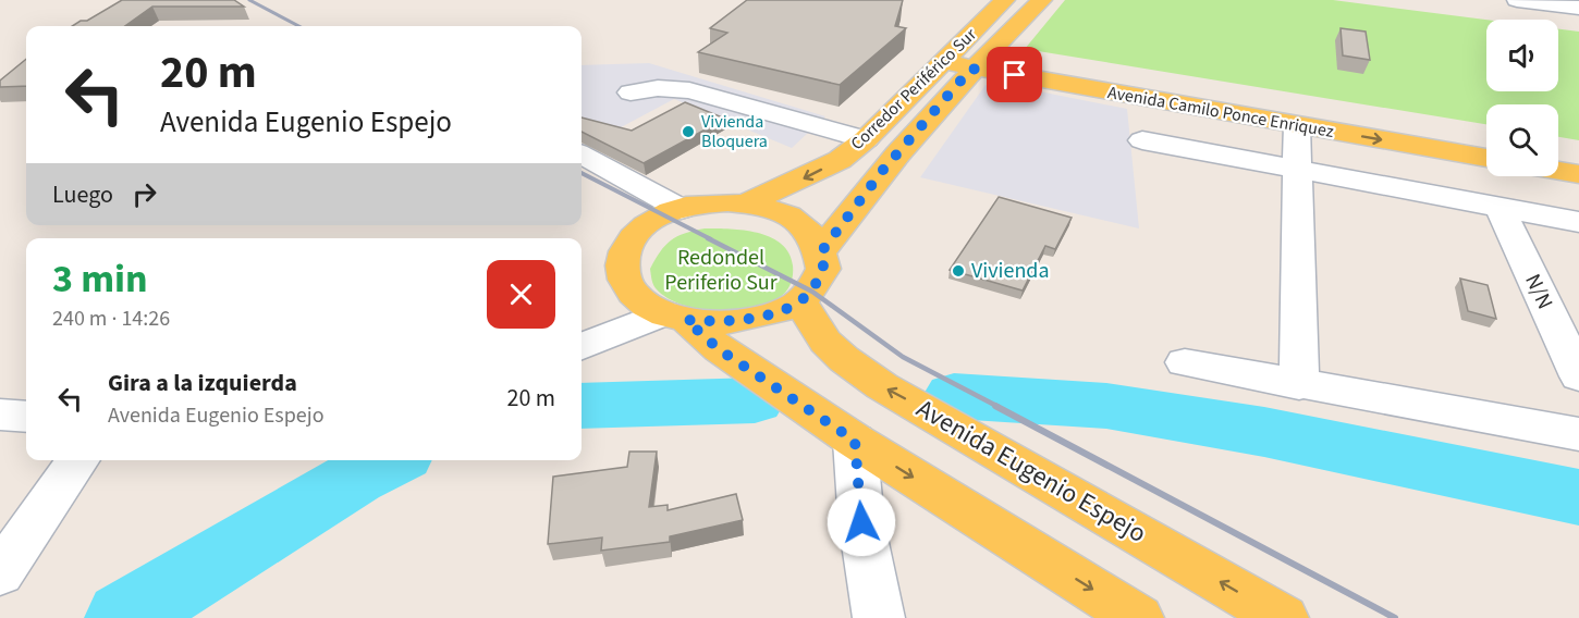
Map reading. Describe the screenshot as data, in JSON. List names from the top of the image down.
{
  "streets": {
    "main road": ["Corredor Periférico Sur", "Avenida Camilo Ponce Enriquez", "Avenida Eugenio Espejo"],
    "street": ["N/N"]
  },
  "crossings": [
    ["Corredor Periférico Sur", "Avenida Camilo Ponce Enriquez"],
    ["Corredor Periférico Sur", "Avenida Eugenio Espejo"]
  ],
  "parks": ["Redondel Periferio Sur"],
  "places": ["Vivienda Bloquera", "Vivienda"],
  "page": {
    "turn": ["20 m", "Avenida Eugenio Espejo"],
    "then": "Luego",
    "heading": ["3 min", "240 m · 14:26"],
    "list": [
      {
        "name": "Gira a la izquierda",
        "note": "Avenida Eugenio Espejo",
        "value": "20 m"
      }
    ]
  }
}
